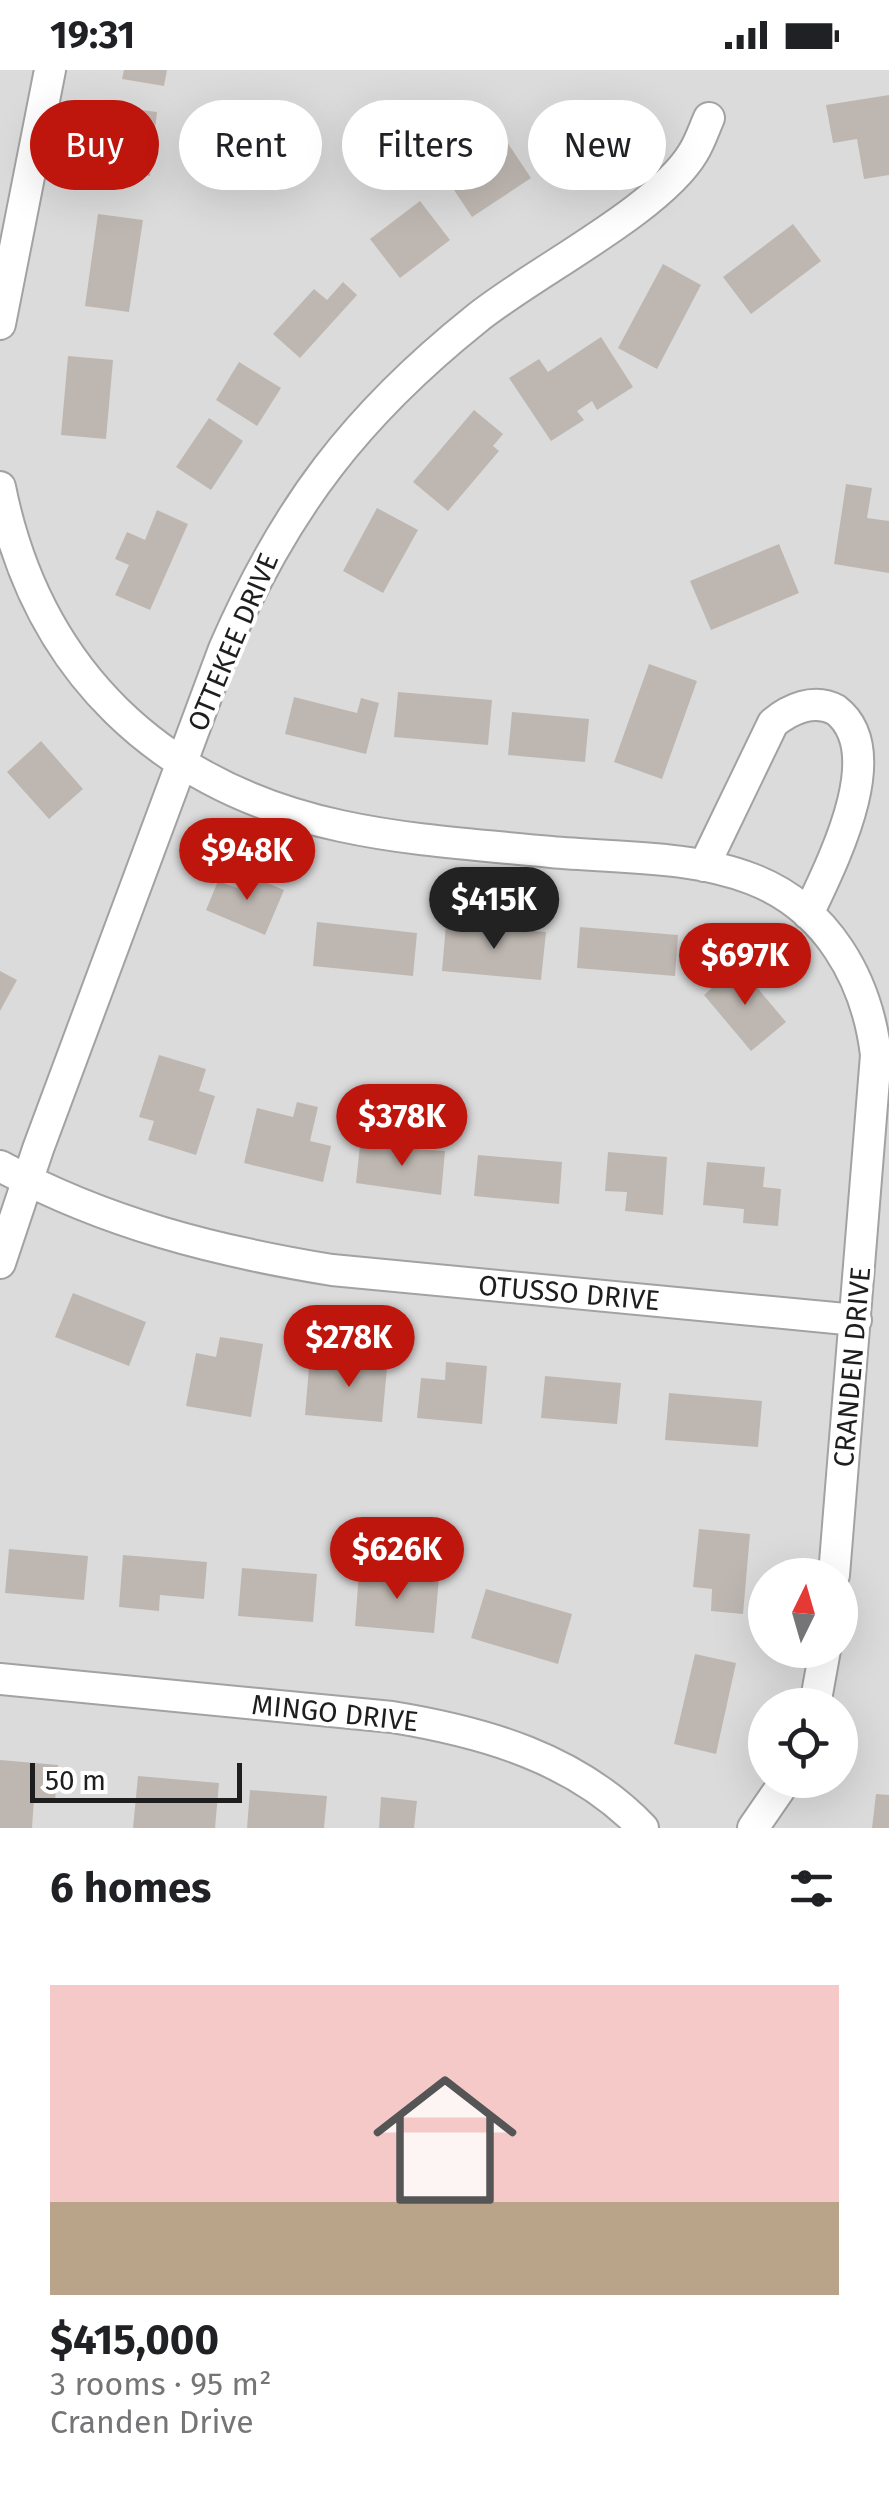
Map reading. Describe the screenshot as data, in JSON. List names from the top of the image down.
{
  "streets": {
    "street": [
      "OTTEKEE DRIVE",
      "OTUSSO DRIVE",
      "CRANDEN DRIVE",
      "MINGO DRIVE"
    ]
  },
  "crossings": [
    ["OTTEKEE DRIVE", "OTUSSO DRIVE"],
    ["OTTEKEE DRIVE", "CRANDEN DRIVE"],
    ["OTUSSO DRIVE", "CRANDEN DRIVE"]
  ],
  "scale_bar": "50 m",
  "north": "top",
  "page": {
    "status": "19:31",
    "chip": [
      "Buy",
      "Rent",
      "Filters",
      "New"
    ],
    "price": [
      "$948K",
      "$415K",
      "$697K",
      "$378K",
      "$278K",
      "$626K"
    ],
    "scale": "50 m",
    "heading": "6 homes",
    "list": [
      {
        "name": "$415,000",
        "note": "3 rooms · 95 m² · Cranden Drive"
      }
    ]
  }
}
